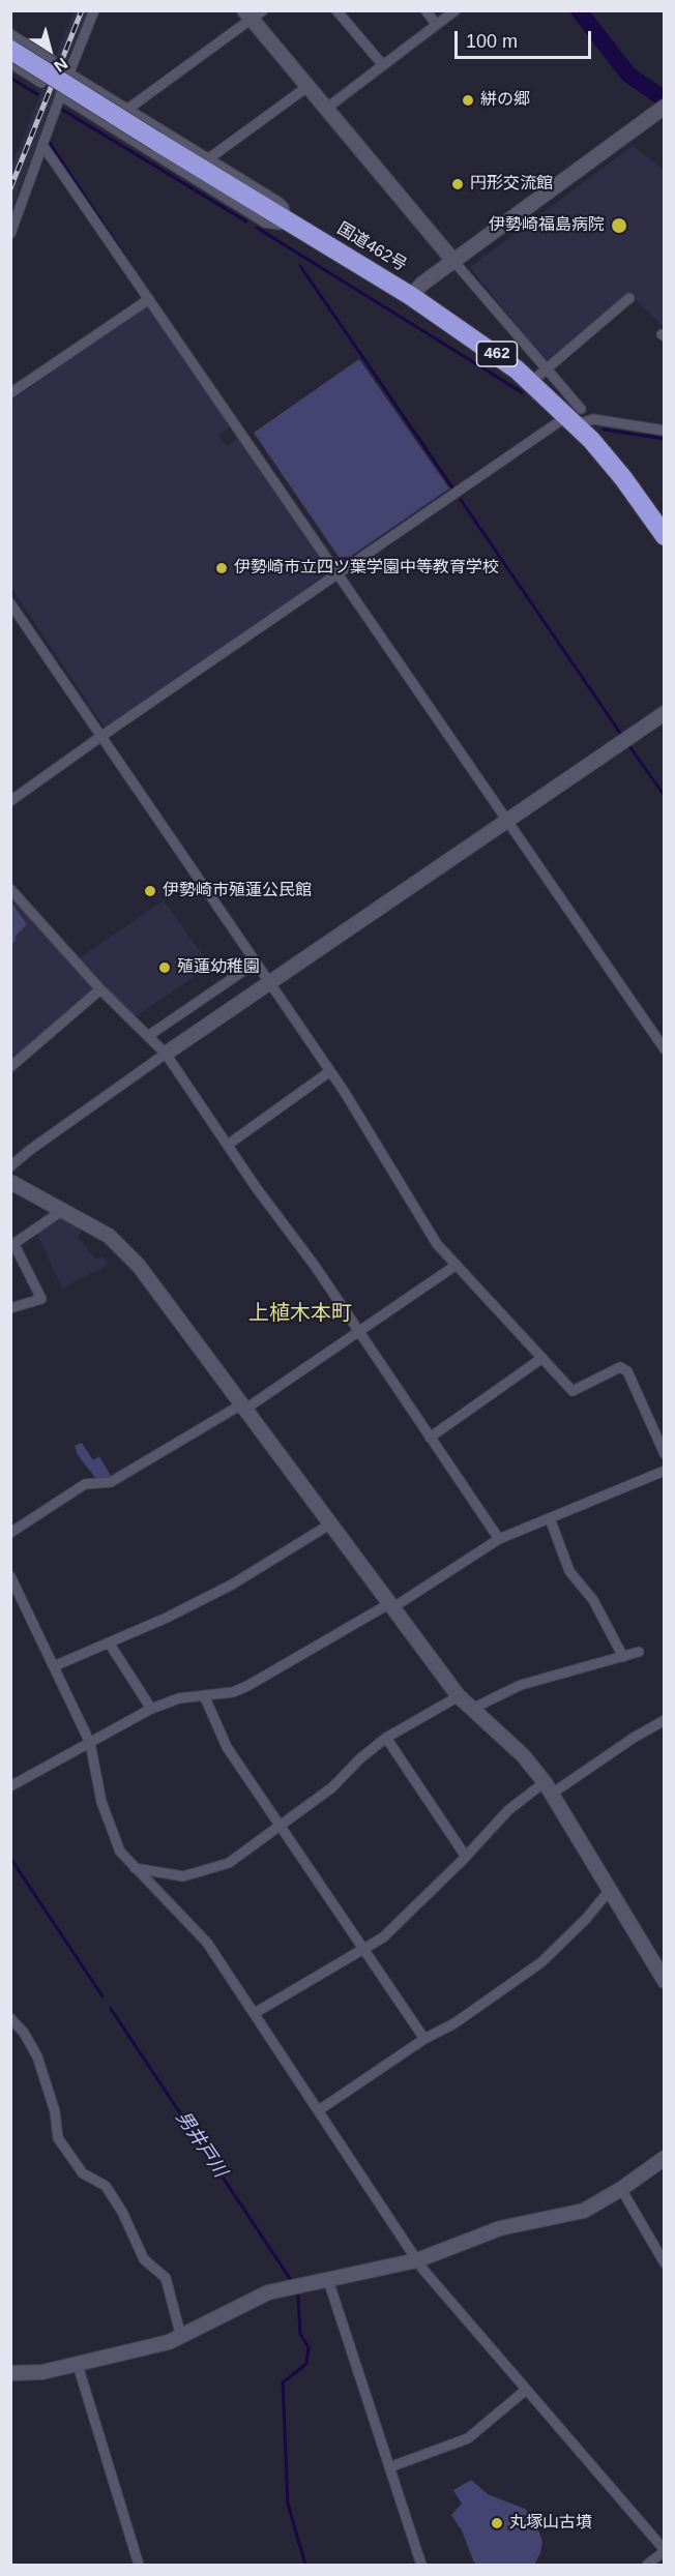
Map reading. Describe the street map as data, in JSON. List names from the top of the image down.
{
  "streets": {
    "highway": ["国道462号", "462"]
  },
  "districts": ["上植木本町"],
  "water": ["男井戸川"],
  "places": [
    "絣の郷",
    "円形交流館",
    "伊勢崎福島病院",
    "伊勢崎市立四ツ葉学園中等教育学校",
    "伊勢崎市殖蓮公民館",
    "殖蓮幼稚園",
    "丸塚山古墳"
  ],
  "scale_bar": "100 m",
  "north": "bottom right"
}
